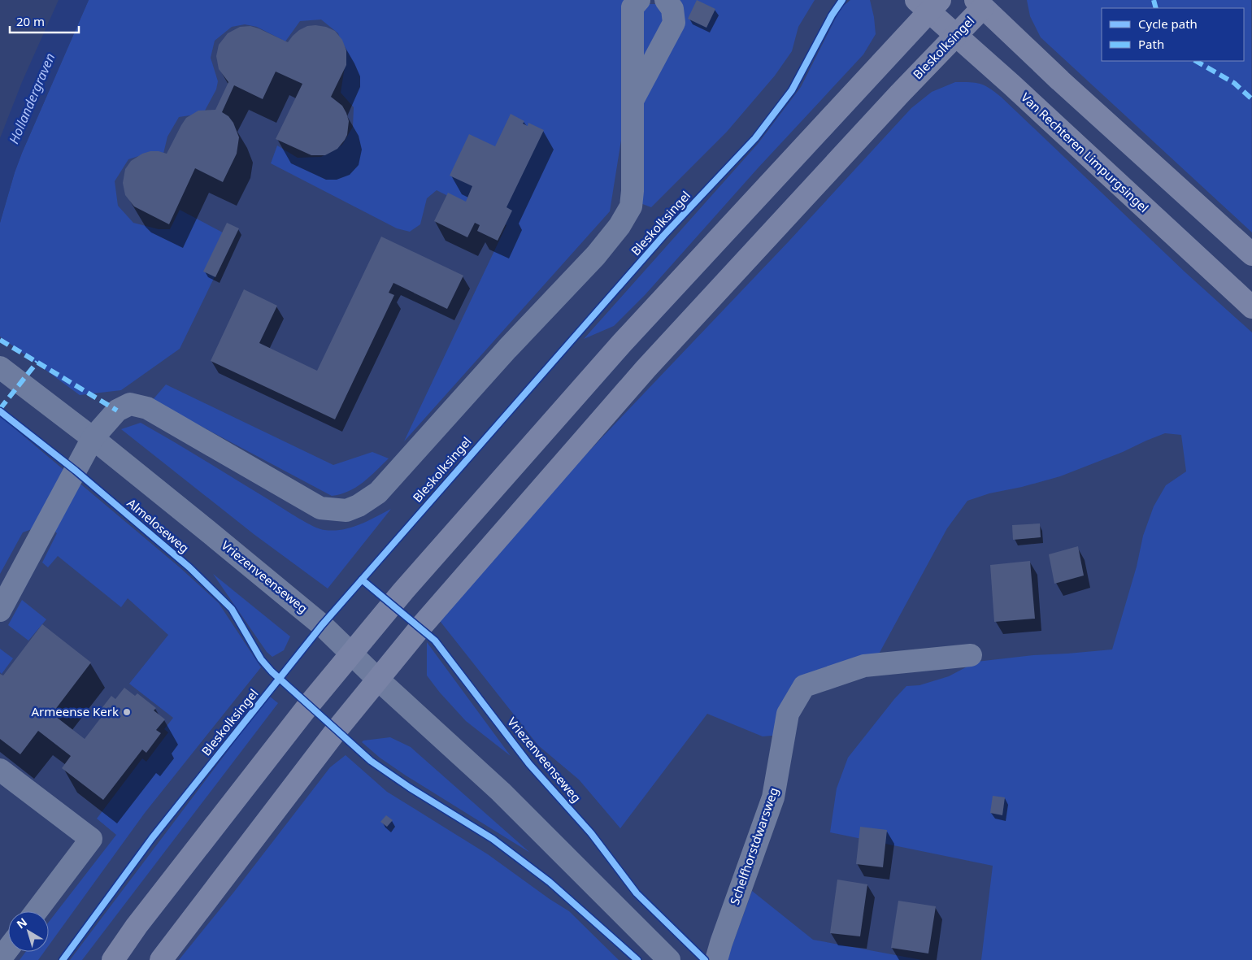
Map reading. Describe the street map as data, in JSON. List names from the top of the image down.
{
  "streets": {
    "main road": ["Bleskolksingel", "Van Rechteren Limpurgsingel"],
    "street": ["Vriezenveenseweg", "Schelfhorstdwarsweg"],
    "cycle path": ["Almeloseweg"]
  },
  "crossings": [
    ["Bleskolksingel", "Van Rechteren Limpurgsingel"],
    ["Bleskolksingel", "Vriezenveenseweg"]
  ],
  "water": ["Hollandergraven"],
  "places": ["Armeense Kerk"],
  "legend": ["Cycle path", "Path"],
  "scale_bar": "20 m",
  "north": "top left"
}
